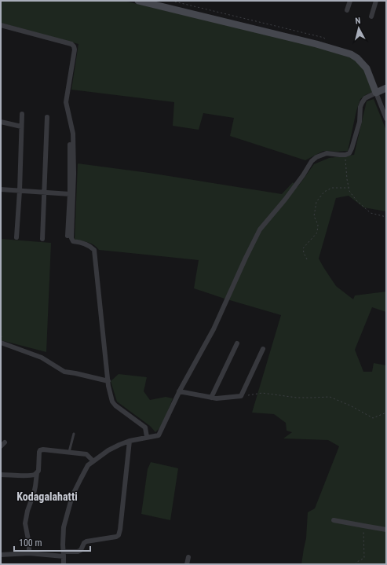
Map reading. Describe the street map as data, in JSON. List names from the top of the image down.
{
  "districts": ["Kodagalahatti"],
  "scale_bar": "100 m",
  "north": "top"
}
